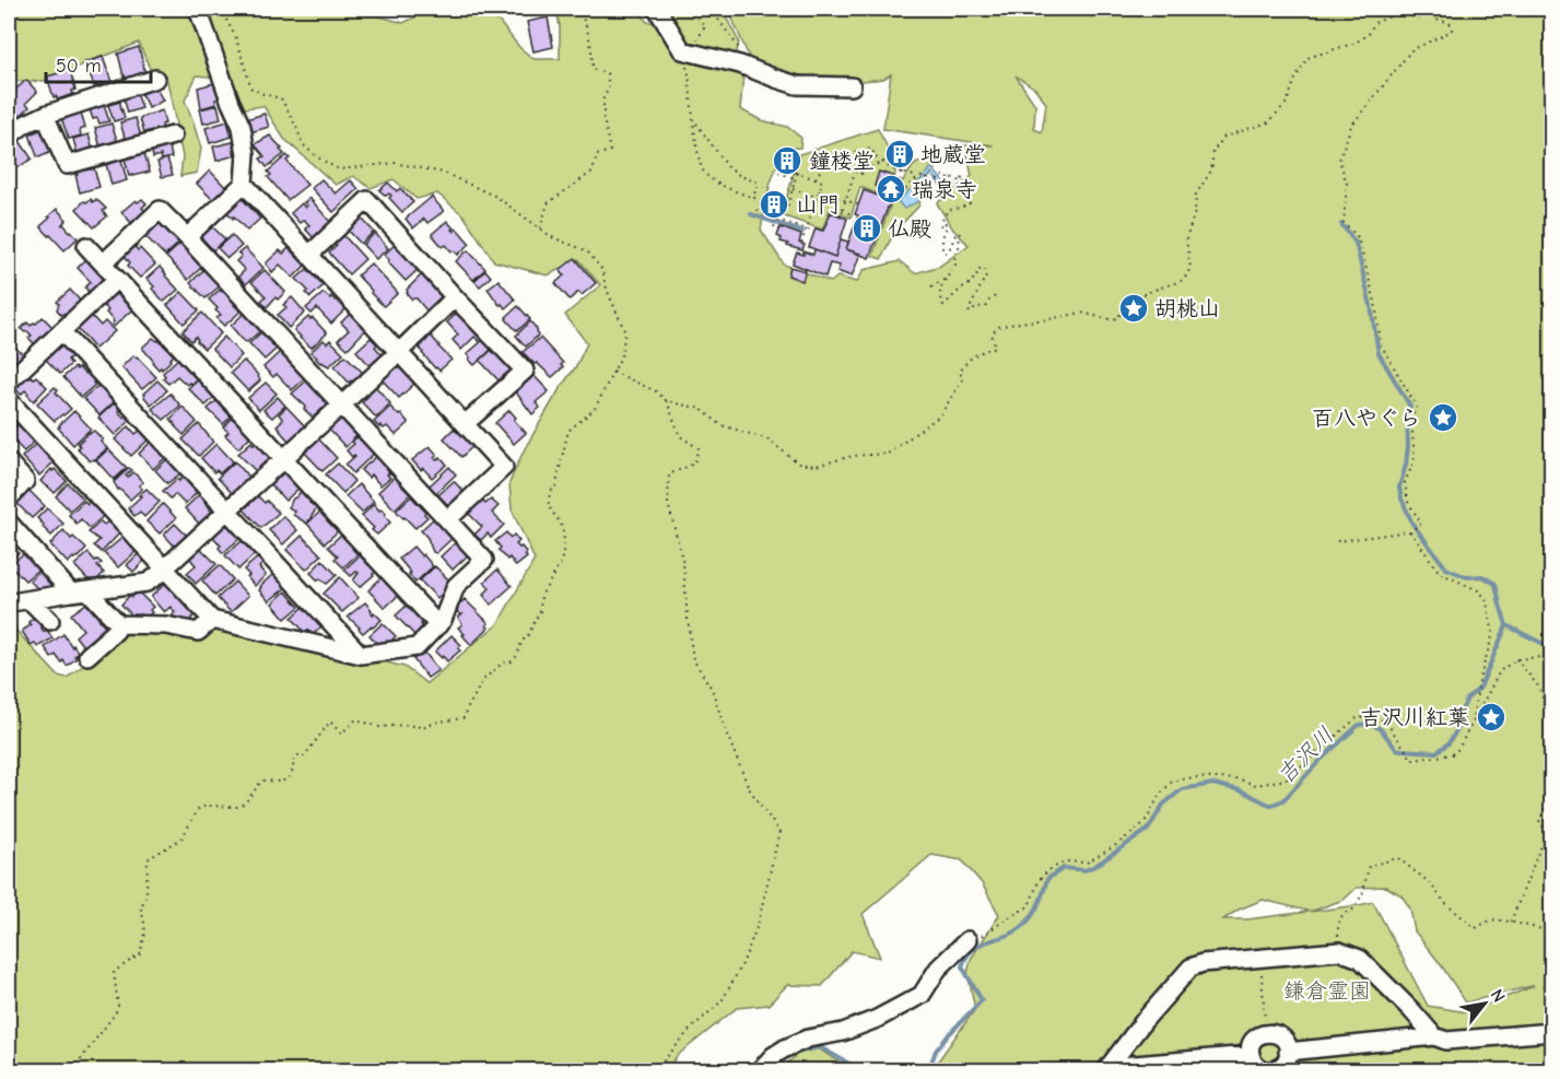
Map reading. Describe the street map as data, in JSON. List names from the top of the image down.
{
  "water": ["吉沢川"],
  "parks": ["鎌倉霊園"],
  "places": {
    "building": [
      "地蔵堂",
      "鐘楼堂",
      "山門",
      "仏殿"
    ],
    "temple": ["瑞泉寺"],
    "place": ["胡桃山", "百八やぐら", "吉沢川紅葉"]
  },
  "scale_bar": "50 m",
  "north": "top right"
}
